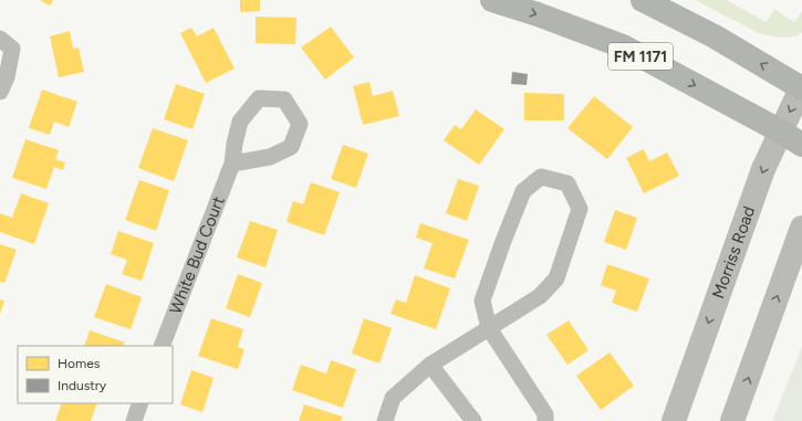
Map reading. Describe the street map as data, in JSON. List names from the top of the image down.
{
  "streets": {
    "main road": ["FM 1171", "Morriss Road"],
    "street": ["White Bud Court"]
  },
  "crossings": [
    ["FM 1171", "Morriss Road"]
  ],
  "legend": ["Homes", "Industry"]
}
